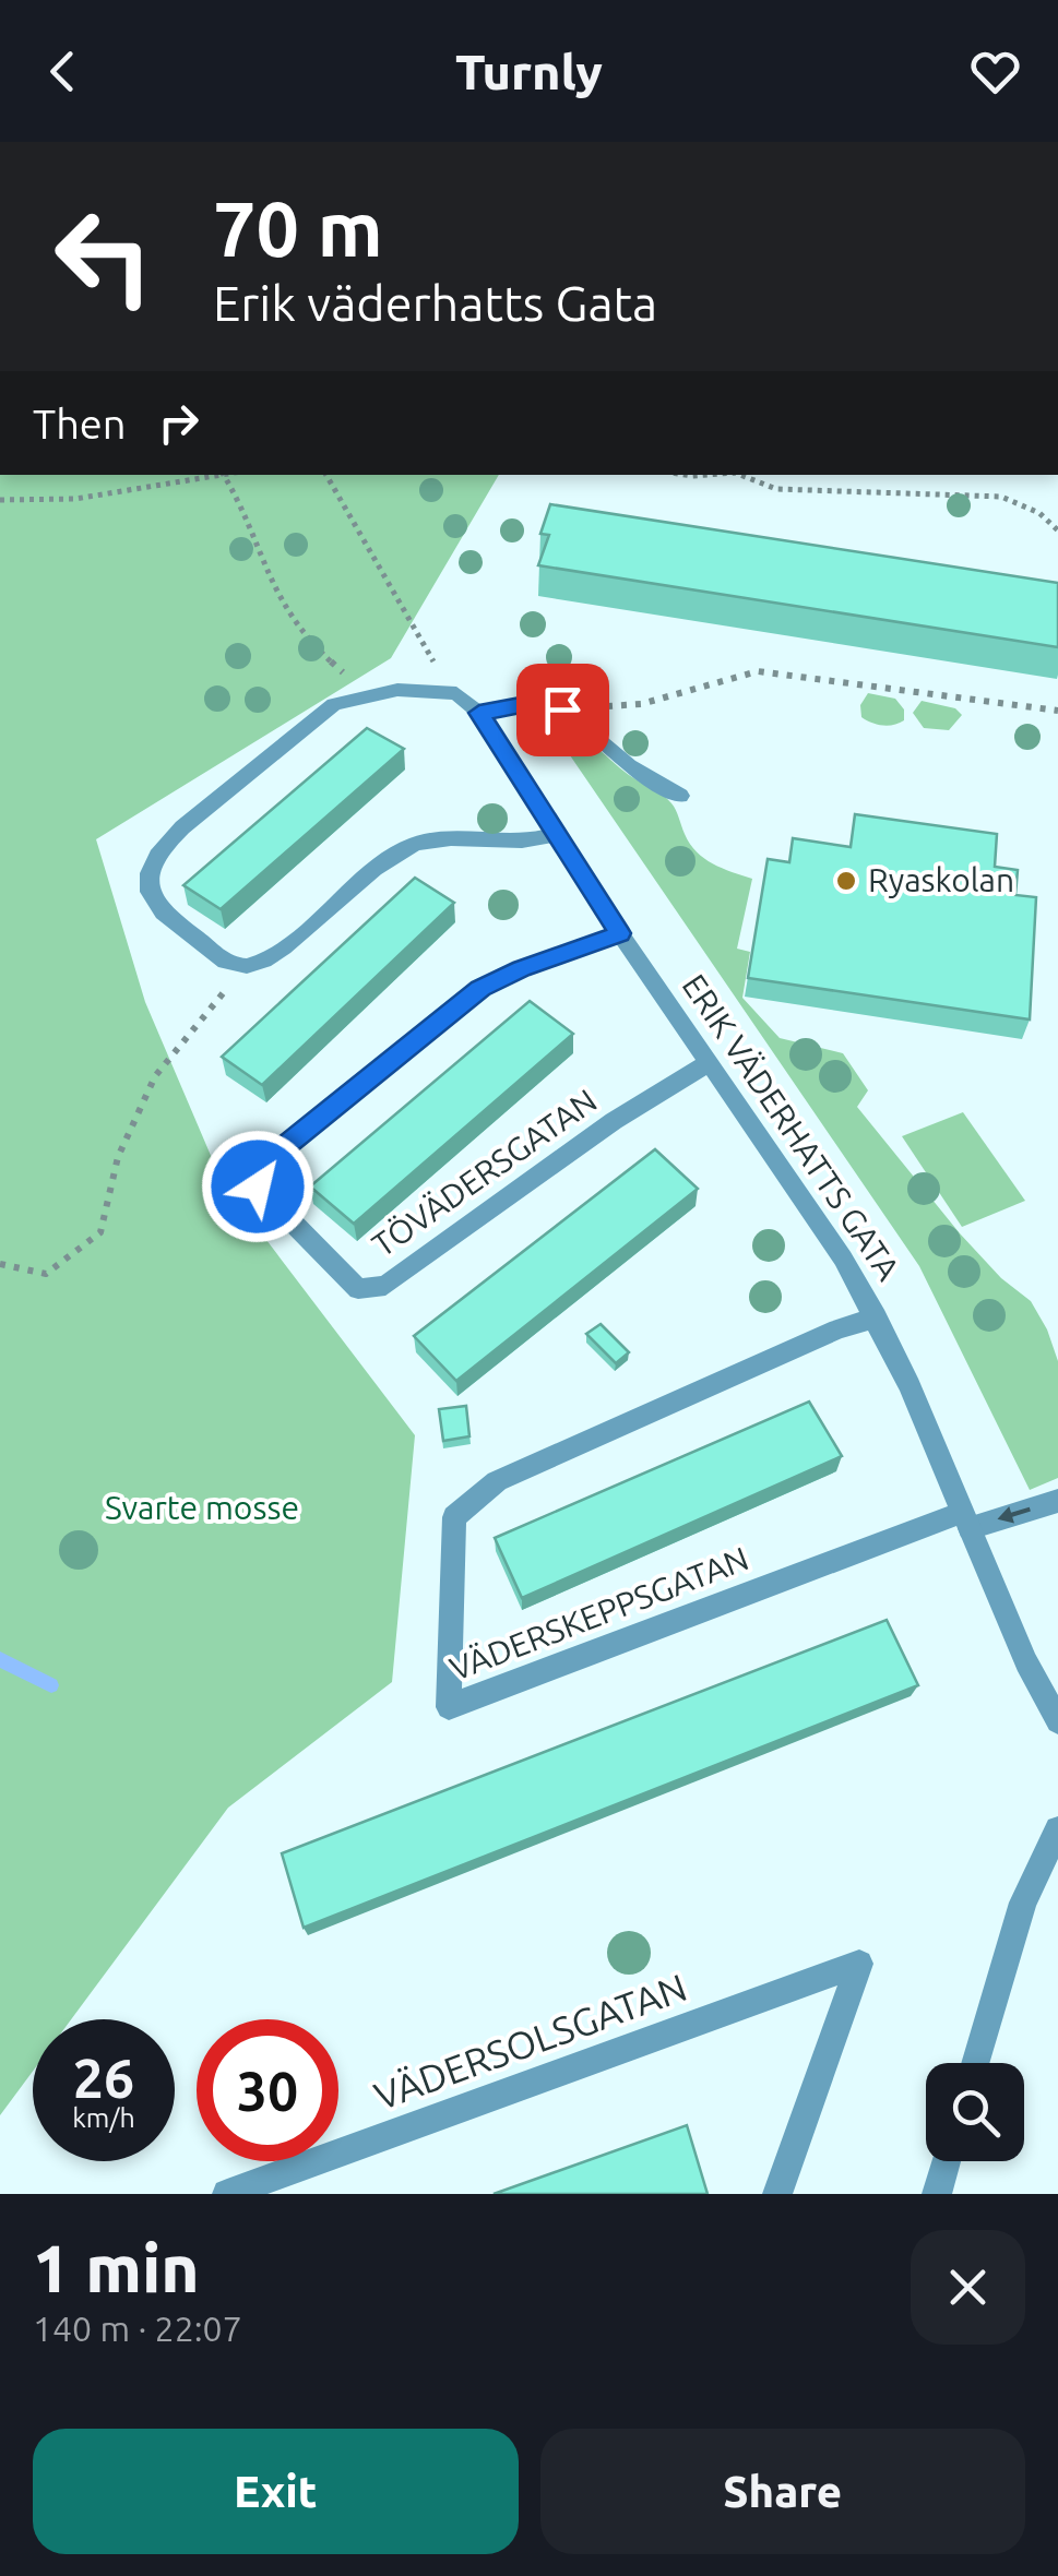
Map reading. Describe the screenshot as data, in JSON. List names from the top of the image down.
{
  "streets": {
    "street": [
      "ERIK VÄDERHATTS GATA",
      "TÖVÄDERSGATAN",
      "VÄDERSKEPPSGATAN",
      "VÄDERSOLSGATAN"
    ]
  },
  "crossings": [
    ["ERIK VÄDERHATTS GATA", "TÖVÄDERSGATAN"],
    ["ERIK VÄDERHATTS GATA", "VÄDERSKEPPSGATAN"]
  ],
  "parks": ["Svarte mosse"],
  "places": ["Ryaskolan"],
  "page": {
    "header": "Turnly",
    "turn": ["70 m", "Erik väderhatts Gata"],
    "then": "Then",
    "speed": "26 km/h",
    "limit": "30",
    "heading": ["1 min", "140 m · 22:07"],
    "buttons": ["Exit", "Share"]
  }
}
